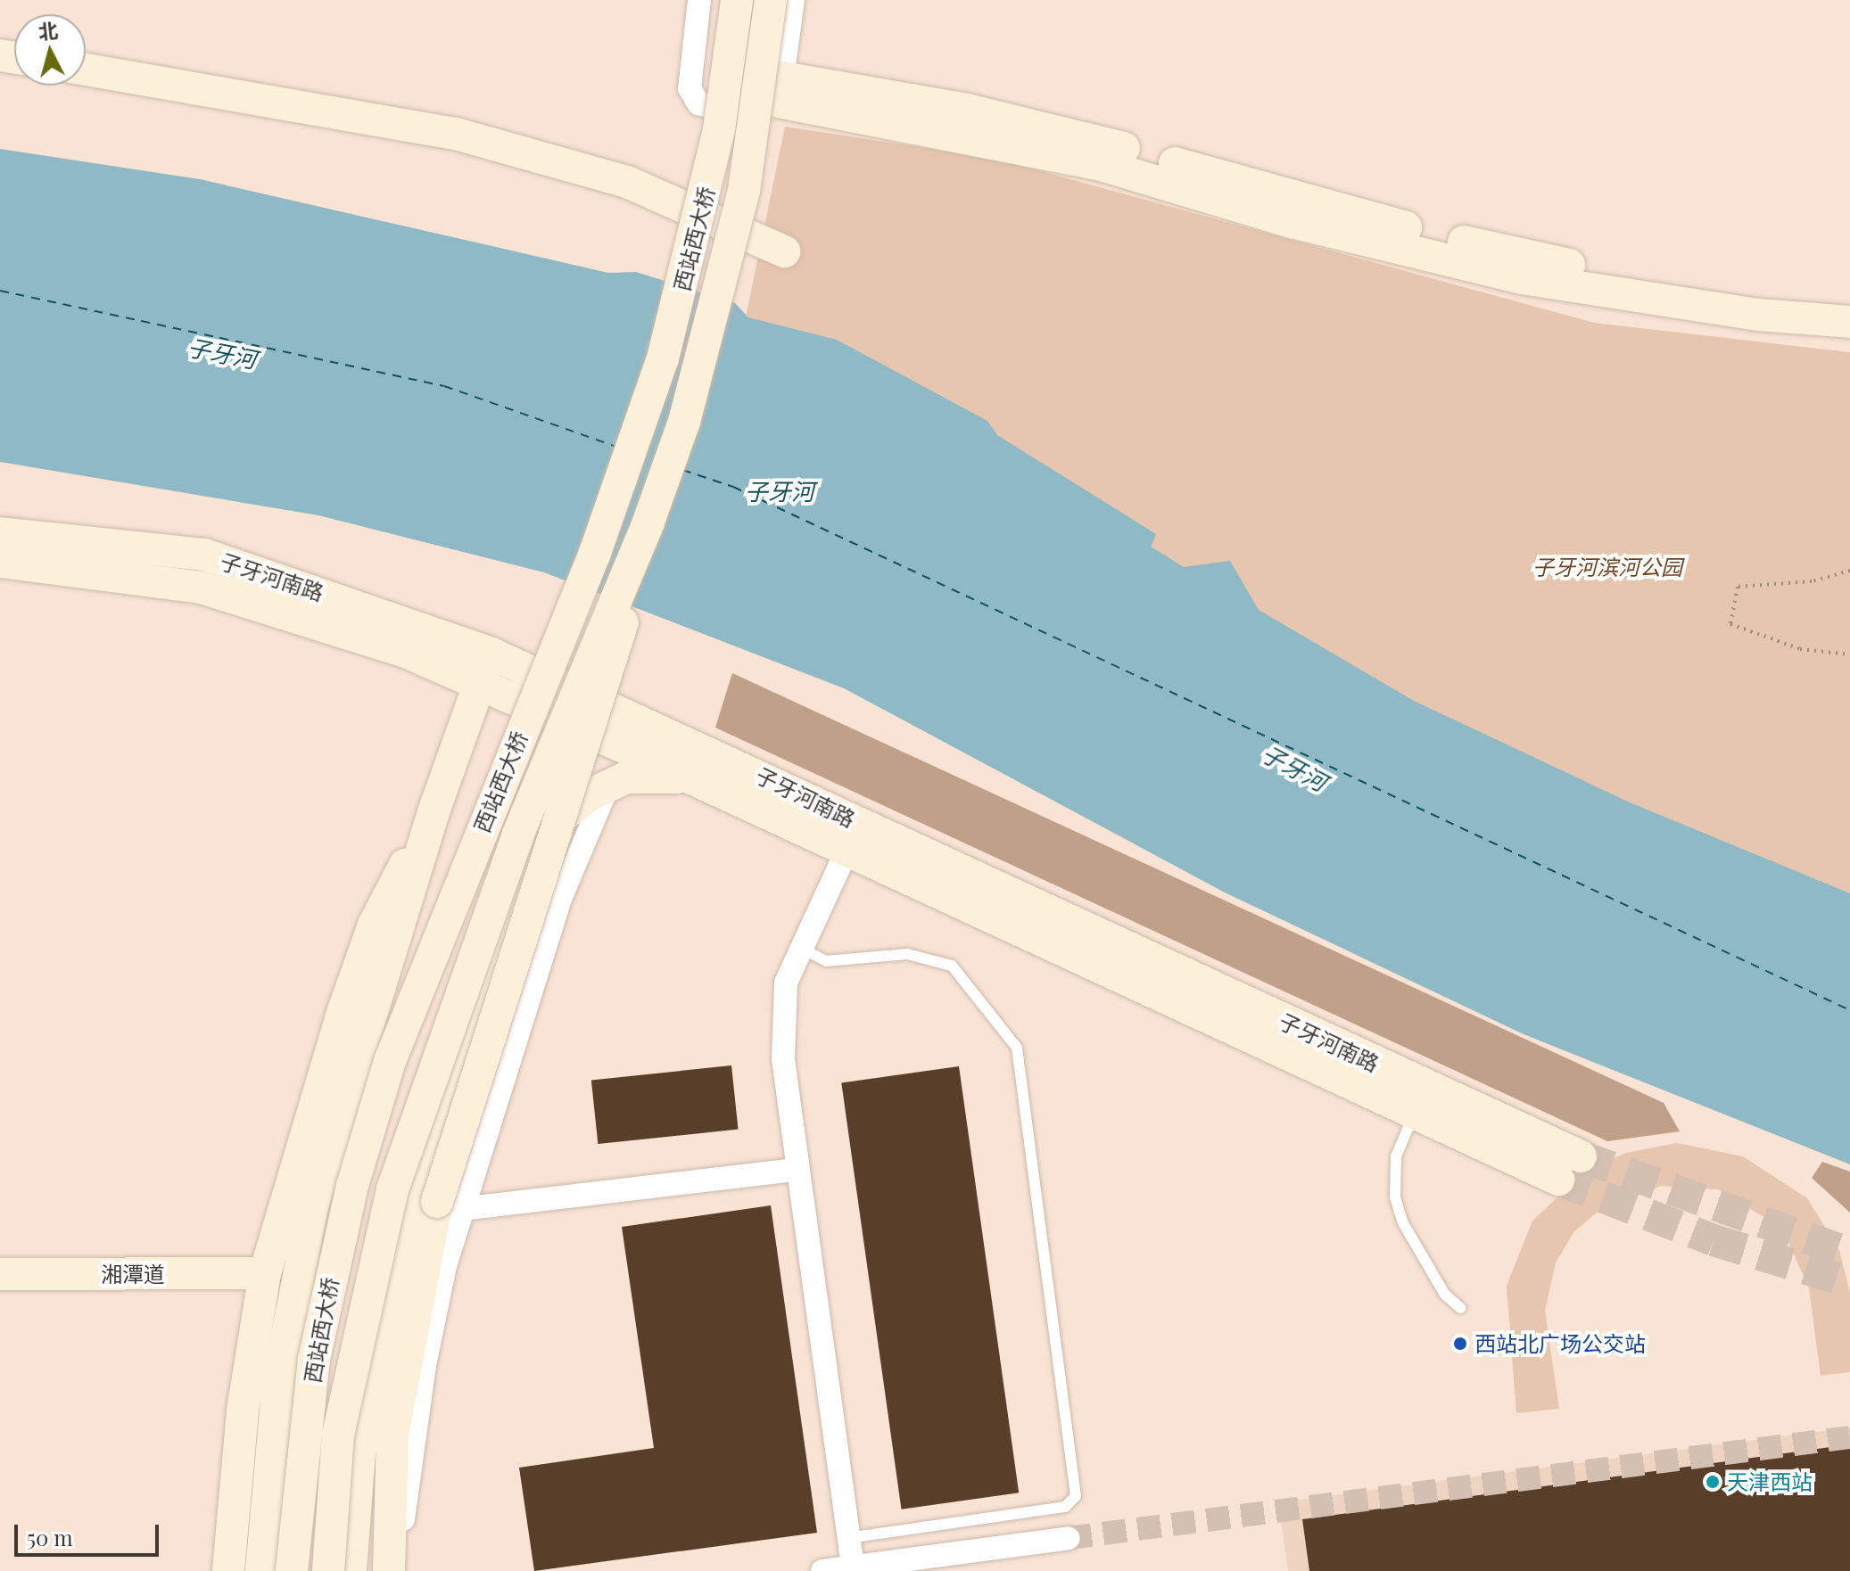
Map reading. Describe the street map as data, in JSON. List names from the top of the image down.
{
  "streets": {
    "main road": ["西站西大桥", "子牙河南路", "湘潭道"]
  },
  "water": ["子牙河"],
  "parks": ["子牙河滨河公园"],
  "places": ["西站北广场公交站", "天津西站"],
  "scale_bar": "50 m",
  "north": "top"
}
